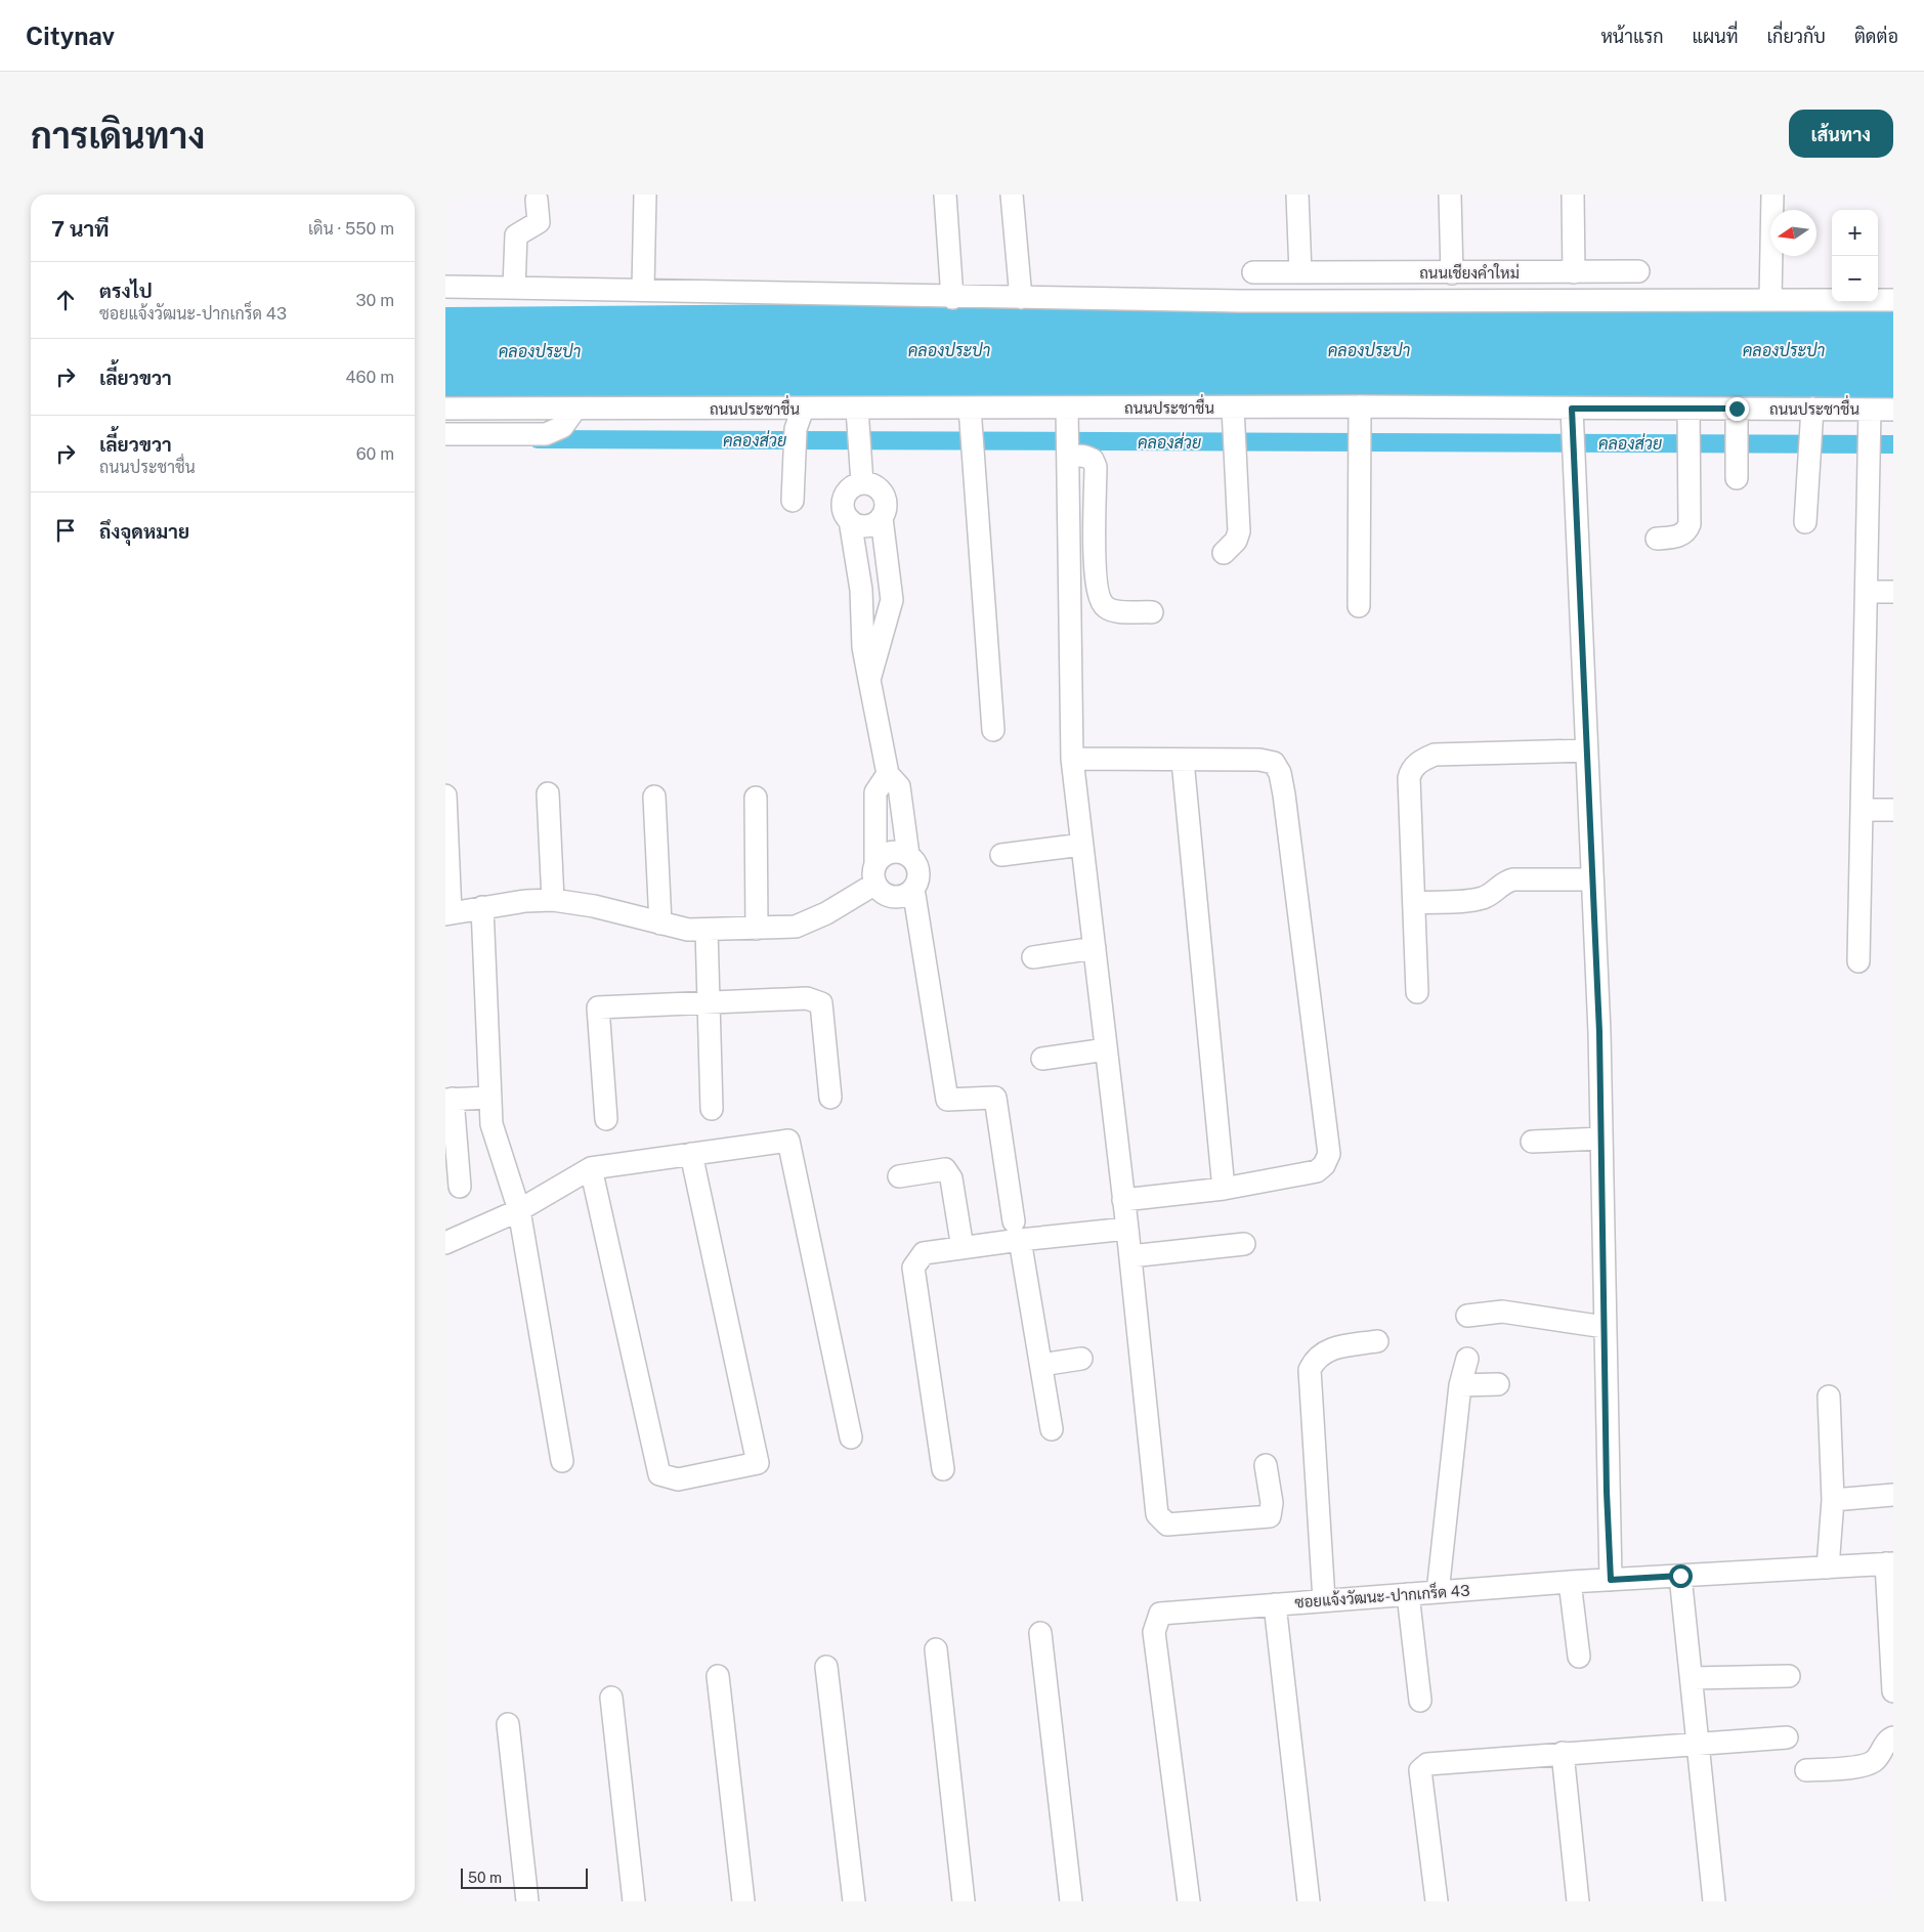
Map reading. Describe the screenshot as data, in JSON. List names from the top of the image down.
{
  "streets": {
    "street": ["ถนนเชียงคำใหม่", "ถนนประชาชื่น", "ซอยแจ้งวัฒนะ-ปากเกร็ด 43"]
  },
  "water": ["คลองประปา", "คลองส่วย"],
  "scale_bar": "50 m",
  "north": "left",
  "page": {
    "header": "Citynav",
    "nav": [
      "หน้าแรก",
      "แผนที่",
      "เกี่ยวกับ",
      "ติดต่อ"
    ],
    "buttons": "เส้นทาง",
    "title": "การเดินทาง",
    "heading": ["7 นาที", "เดิน · 550 m"],
    "map_buttons": ["+", "−"],
    "list": [
      ["ตรงไป", "ซอยแจ้งวัฒนะ-ปากเกร็ด 43", "30 m"],
      ["เลี้ยวขวา", "460 m"],
      ["เลี้ยวขวา", "ถนนประชาชื่น", "60 m"],
      "ถึงจุดหมาย"
    ],
    "scale": "50 m"
  }
}
